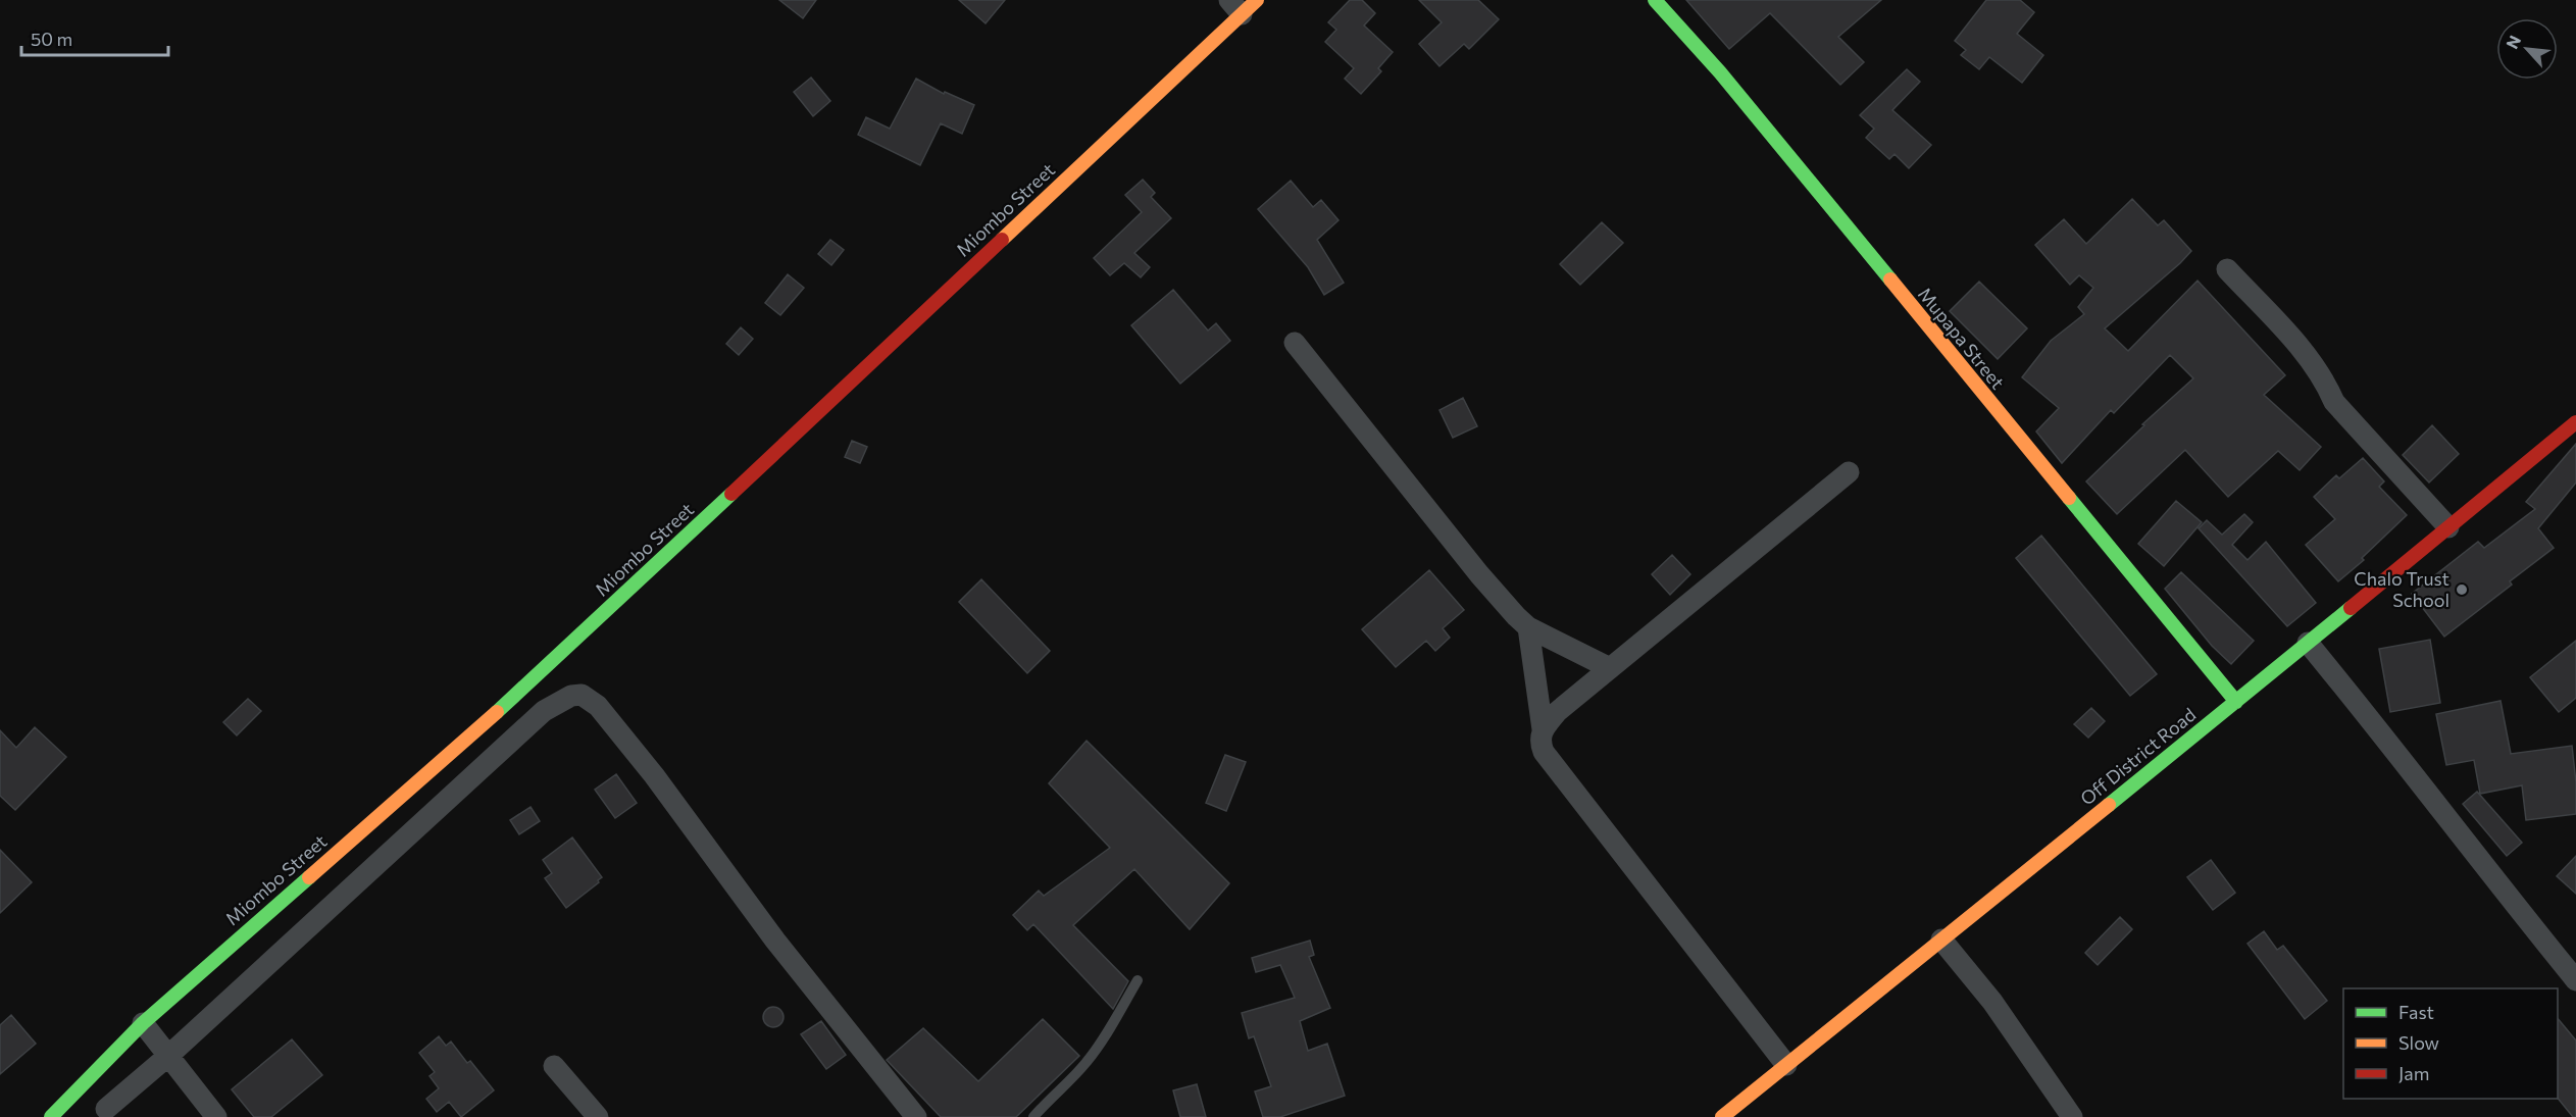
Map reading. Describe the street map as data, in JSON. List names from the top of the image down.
{
  "streets": {
    "street": ["Miombo Street", "Mupapa Street", "Off District Road"]
  },
  "crossings": [
    ["Mupapa Street", "Off District Road"]
  ],
  "places": ["Chalo Trust School"],
  "legend": ["Fast", "Slow", "Jam"],
  "scale_bar": "50 m",
  "north": "top left"
}
